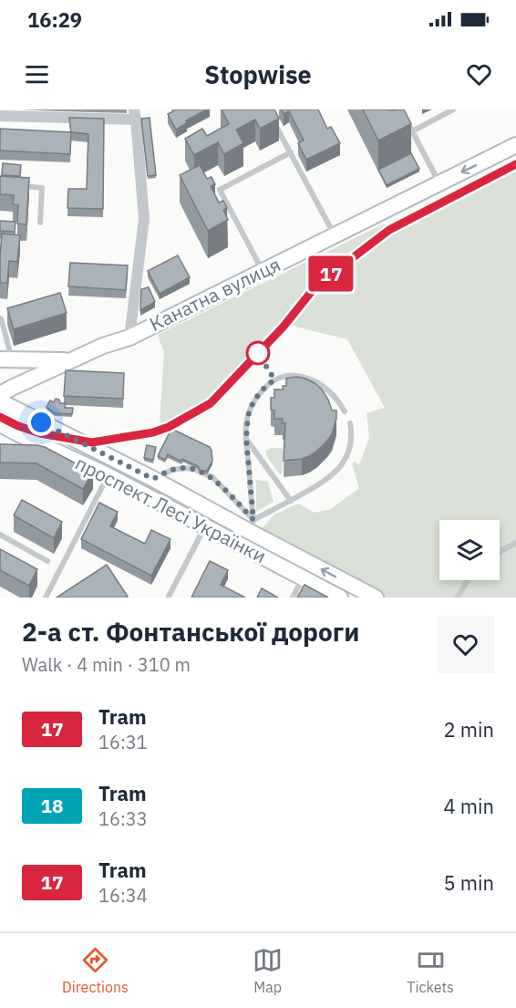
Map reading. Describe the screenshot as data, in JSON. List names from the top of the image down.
{
  "streets": {
    "main road": ["Канатна вулиця", "проспект Лесі Українки"]
  },
  "lines": ["tram line 17"],
  "page": {
    "status": "16:29",
    "header": "Stopwise",
    "on_map": "17",
    "heading": ["2-а ст. Фонтанської дороги", "Walk · 4 min · 310 m"],
    "list": [
      {
        "mark": "17",
        "name": "Tram",
        "note": "16:31",
        "value": "2 min"
      },
      {
        "mark": "18",
        "name": "Tram",
        "note": "16:33",
        "value": "4 min"
      },
      {
        "mark": "17",
        "name": "Tram",
        "note": "16:34",
        "value": "5 min"
      }
    ],
    "tabs": ["Directions", "Map", "Tickets"]
  }
}
